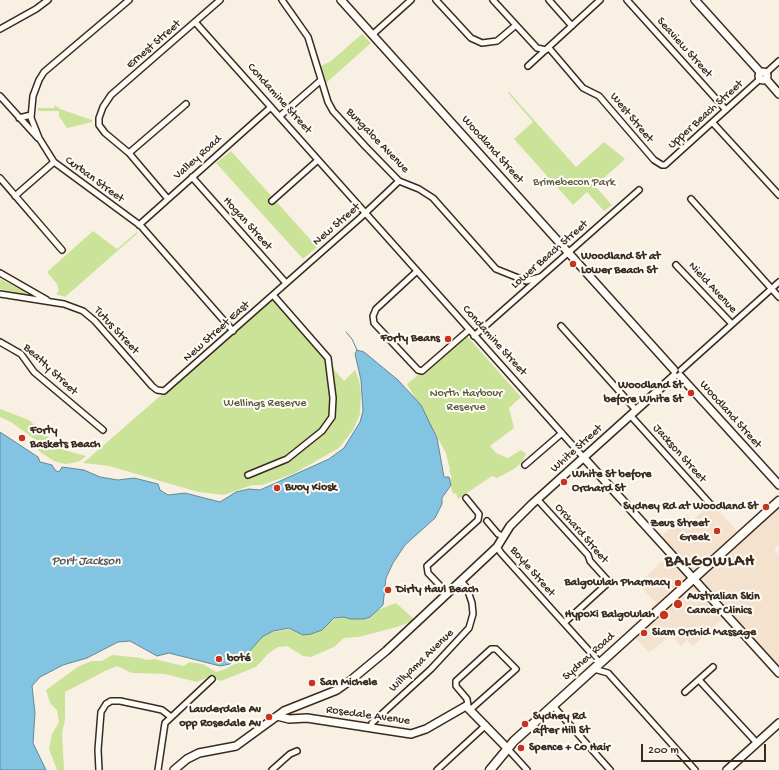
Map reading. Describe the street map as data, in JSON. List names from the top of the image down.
{
  "streets": {
    "main road": ["Sydney Road"],
    "street": [
      "Ernest Street",
      "Seaview Street",
      "Condamine Street",
      "Upper Beach Street",
      "West Street",
      "Bungaloe Avenue",
      "Woodland Street",
      "Valley Road",
      "Curban Street",
      "Hogan Street",
      "New Street",
      "Lower Beach Street",
      "Nield Avenue",
      "Tutus Street",
      "New Street East",
      "Beatty Street",
      "White Street",
      "Jackson Street",
      "Orchard Street",
      "Boyle Street",
      "Willyama Avenue",
      "Rosedale Avenue"
    ]
  },
  "crossings": [
    ["Ernest Street", "Condamine Street"],
    ["Seaview Street", "Upper Beach Street"],
    ["Condamine Street", "Valley Road"],
    ["Condamine Street", "New Street"],
    ["Condamine Street", "Lower Beach Street"],
    ["Condamine Street", "White Street"],
    ["Condamine Street", "Sydney Road"],
    ["Upper Beach Street", "West Street"],
    ["Bungaloe Avenue", "New Street"],
    ["Bungaloe Avenue", "Lower Beach Street"],
    ["Woodland Street", "Lower Beach Street"],
    ["Woodland Street", "White Street"],
    ["Valley Road", "Curban Street"],
    ["Valley Road", "Hogan Street"],
    ["Curban Street", "New Street East"],
    ["Hogan Street", "New Street"],
    ["Hogan Street", "New Street East"],
    ["New Street", "New Street East"],
    ["Nield Avenue", "White Street"],
    ["Tutus Street", "New Street East"],
    ["White Street", "Jackson Street"],
    ["White Street", "Orchard Street"],
    ["White Street", "Boyle Street"],
    ["White Street", "Willyama Avenue"],
    ["White Street", "Rosedale Avenue"],
    ["Orchard Street", "Boyle Street"],
    ["Boyle Street", "Sydney Road"],
    ["Willyama Avenue", "Rosedale Avenue"]
  ],
  "districts": ["BALGOWLAH"],
  "water": ["Port Jackson"],
  "parks": ["Brimebecon Park", "North Harbour Reserve", "Wellings Reserve"],
  "places": [
    "Woodland St at Lower Beach St",
    "Forty Beans",
    "Woodland St before White St",
    "Forty Baskets Beach",
    "White St before Orchard St",
    "Buoy Kiosk",
    "Sydney Rd at Woodland St",
    "Zeus Street Greek",
    "Balgowlah Pharmacy",
    "Dirty Haul Beach",
    "Australian Skin Cancer Clinics",
    "Hypoxi Balgowlah",
    "Siam Orchid Massage",
    "boté",
    "San Michele",
    "Lauderdale Av opp Rosedale Av",
    "Sydney Rd after Hill St",
    "Spence + Co Hair"
  ],
  "scale_bar": "200 m"
}
